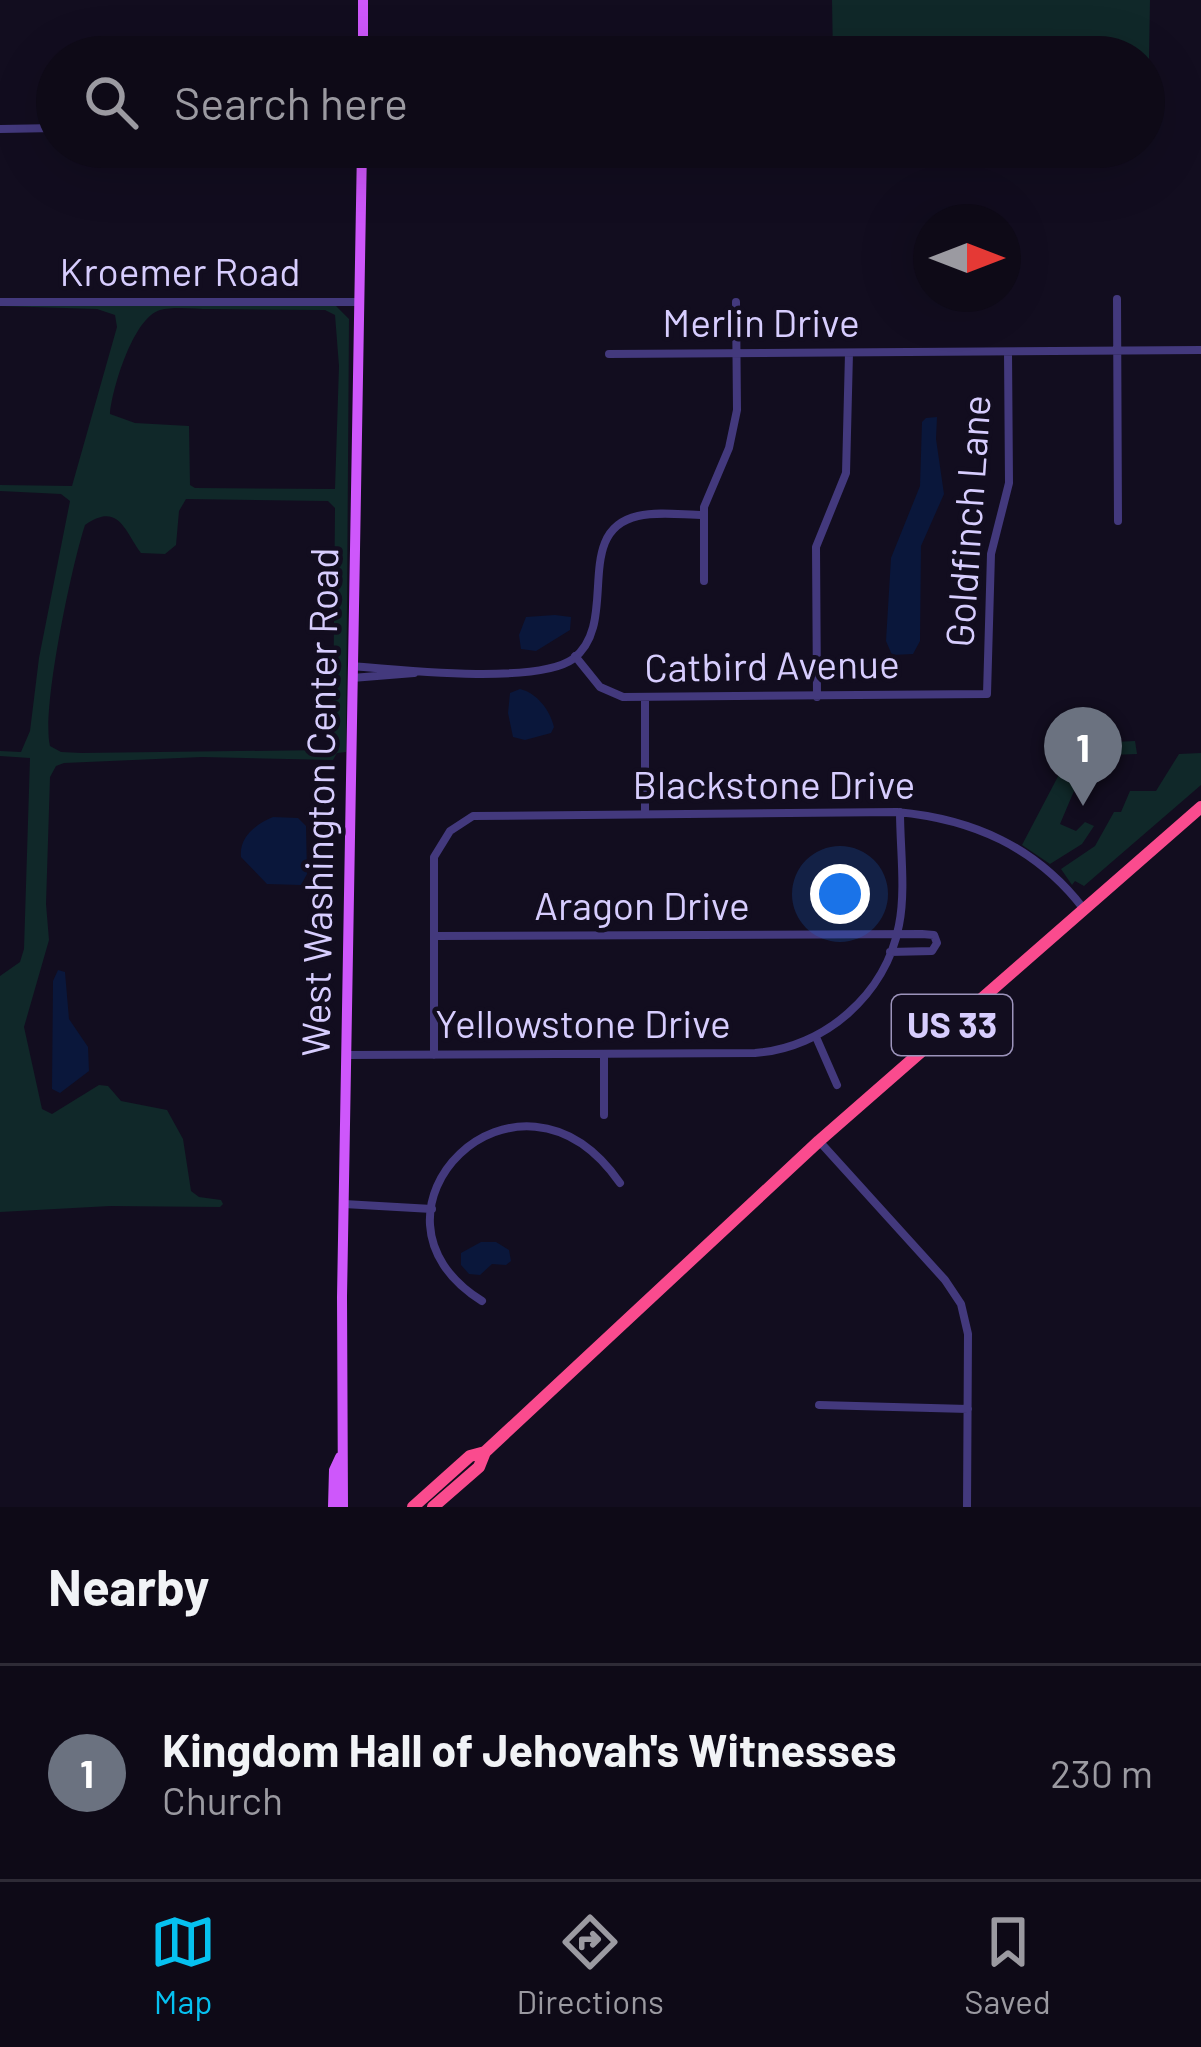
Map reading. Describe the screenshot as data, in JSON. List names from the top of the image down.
{
  "streets": {
    "highway": ["US 33"],
    "main road": ["West Washington Center Road"],
    "street": [
      "Kroemer Road",
      "Merlin Drive",
      "Goldfinch Lane",
      "Catbird Avenue",
      "Blackstone Drive",
      "Aragon Drive",
      "Yellowstone Drive"
    ]
  },
  "crossings": [
    ["Kroemer Road", "West Washington Center Road"],
    ["Merlin Drive", "Goldfinch Lane"],
    ["Goldfinch Lane", "Catbird Avenue"],
    ["Blackstone Drive", "Aragon Drive"],
    ["Blackstone Drive", "US 33"],
    ["West Washington Center Road", "Yellowstone Drive"]
  ],
  "north": "right",
  "page": {
    "search": "Search here",
    "pins": "1",
    "heading": "Nearby",
    "list": [
      {
        "mark": "1",
        "name": "Kingdom Hall of Jehovah's Witnesses",
        "note": "Church",
        "value": "230 m"
      }
    ],
    "nav": ["Map", "Directions", "Saved"]
  }
}
